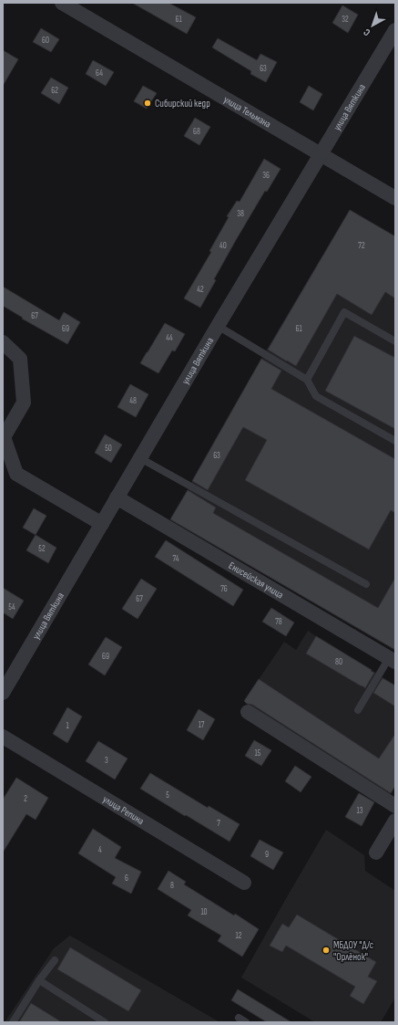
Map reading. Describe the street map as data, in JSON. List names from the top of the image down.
{
  "streets": {
    "street": [
      "улица Вяткина",
      "улица Тельмана",
      "Енисейская улица",
      "улица Репина"
    ]
  },
  "crossings": [
    ["улица Вяткина", "улица Тельмана"],
    ["улица Вяткина", "Енисейская улица"]
  ],
  "places": ["Сибирский кедр", "МБДОУ \"Д/с \"Орлёнок\""],
  "house_numbers": [
    "61",
    "32",
    "60",
    "63",
    "64",
    "62",
    "68",
    "36",
    "38",
    "40",
    "72",
    "42",
    "67",
    "69",
    "61",
    "44",
    "48",
    "50",
    "63",
    "52",
    "74",
    "76",
    "67",
    "54",
    "78",
    "69",
    "80",
    "17",
    "1",
    "15",
    "3",
    "5",
    "2",
    "13",
    "7",
    "4",
    "9",
    "6",
    "8",
    "10",
    "12"
  ],
  "north": "bottom left"
}
